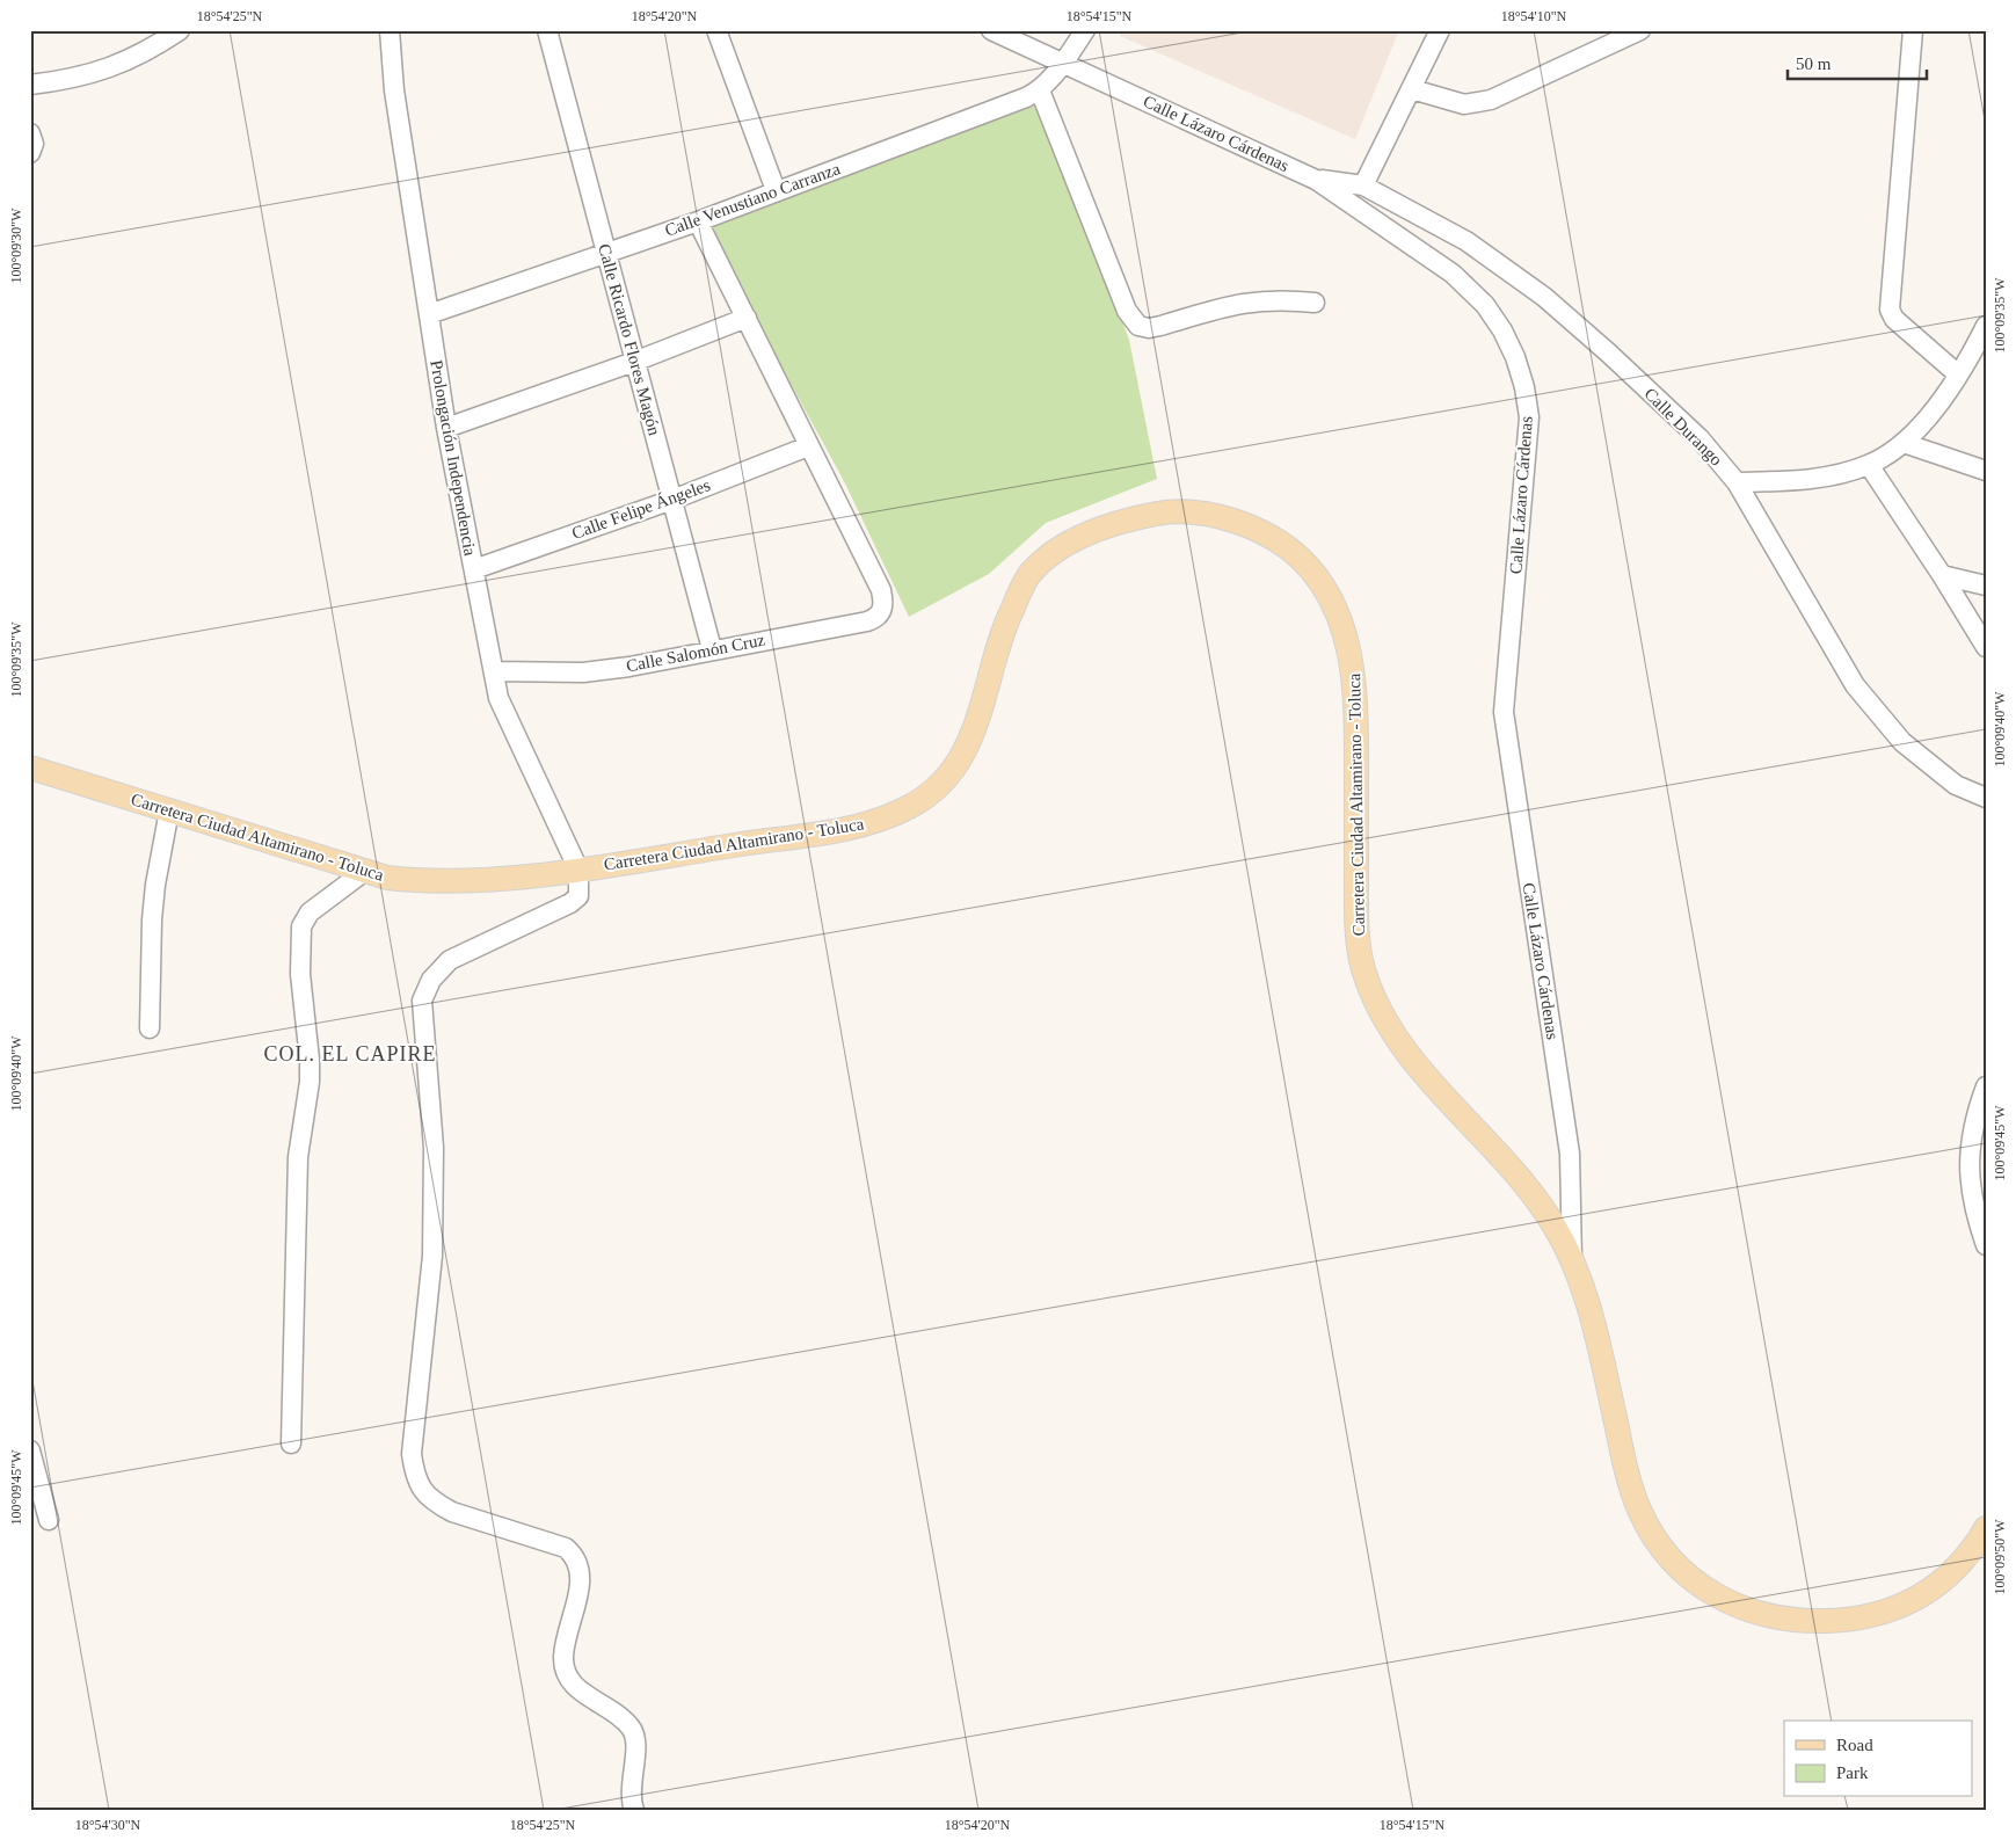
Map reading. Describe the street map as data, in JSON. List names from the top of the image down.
{
  "streets": {
    "main road": ["Carretera Ciudad Altamirano - Toluca"],
    "street": [
      "Calle Lázaro Cárdenas",
      "Calle Venustiano Carranza",
      "Calle Ricardo Flores Magón",
      "Calle Durango",
      "Prolongación Independencia",
      "Calle Felipe Ángeles",
      "Calle Salomón Cruz"
    ]
  },
  "crossings": [
    ["Calle Lázaro Cárdenas", "Calle Venustiano Carranza"],
    ["Calle Lázaro Cárdenas", "Calle Durango"],
    ["Calle Lázaro Cárdenas", "Carretera Ciudad Altamirano - Toluca"],
    ["Calle Venustiano Carranza", "Calle Ricardo Flores Magón"],
    ["Calle Venustiano Carranza", "Prolongación Independencia"],
    ["Calle Ricardo Flores Magón", "Calle Felipe Ángeles"],
    ["Calle Ricardo Flores Magón", "Calle Salomón Cruz"],
    ["Prolongación Independencia", "Calle Felipe Ángeles"],
    ["Prolongación Independencia", "Calle Salomón Cruz"],
    ["Prolongación Independencia", "Carretera Ciudad Altamirano - Toluca"],
    ["Calle Felipe Ángeles", "Calle Salomón Cruz"]
  ],
  "districts": ["COL. EL CAPIRE"],
  "legend": ["Road", "Park"],
  "scale_bar": "50 m",
  "coordinates": [
    "18°54'25\"N",
    "18°54'20\"N",
    "18°54'15\"N",
    "18°54'10\"N",
    "100°09'30\"W",
    "100°09'35\"W",
    "100°09'40\"W",
    "100°09'45\"W",
    "100°09'50\"W",
    "18°54'30\"N"
  ]
}
